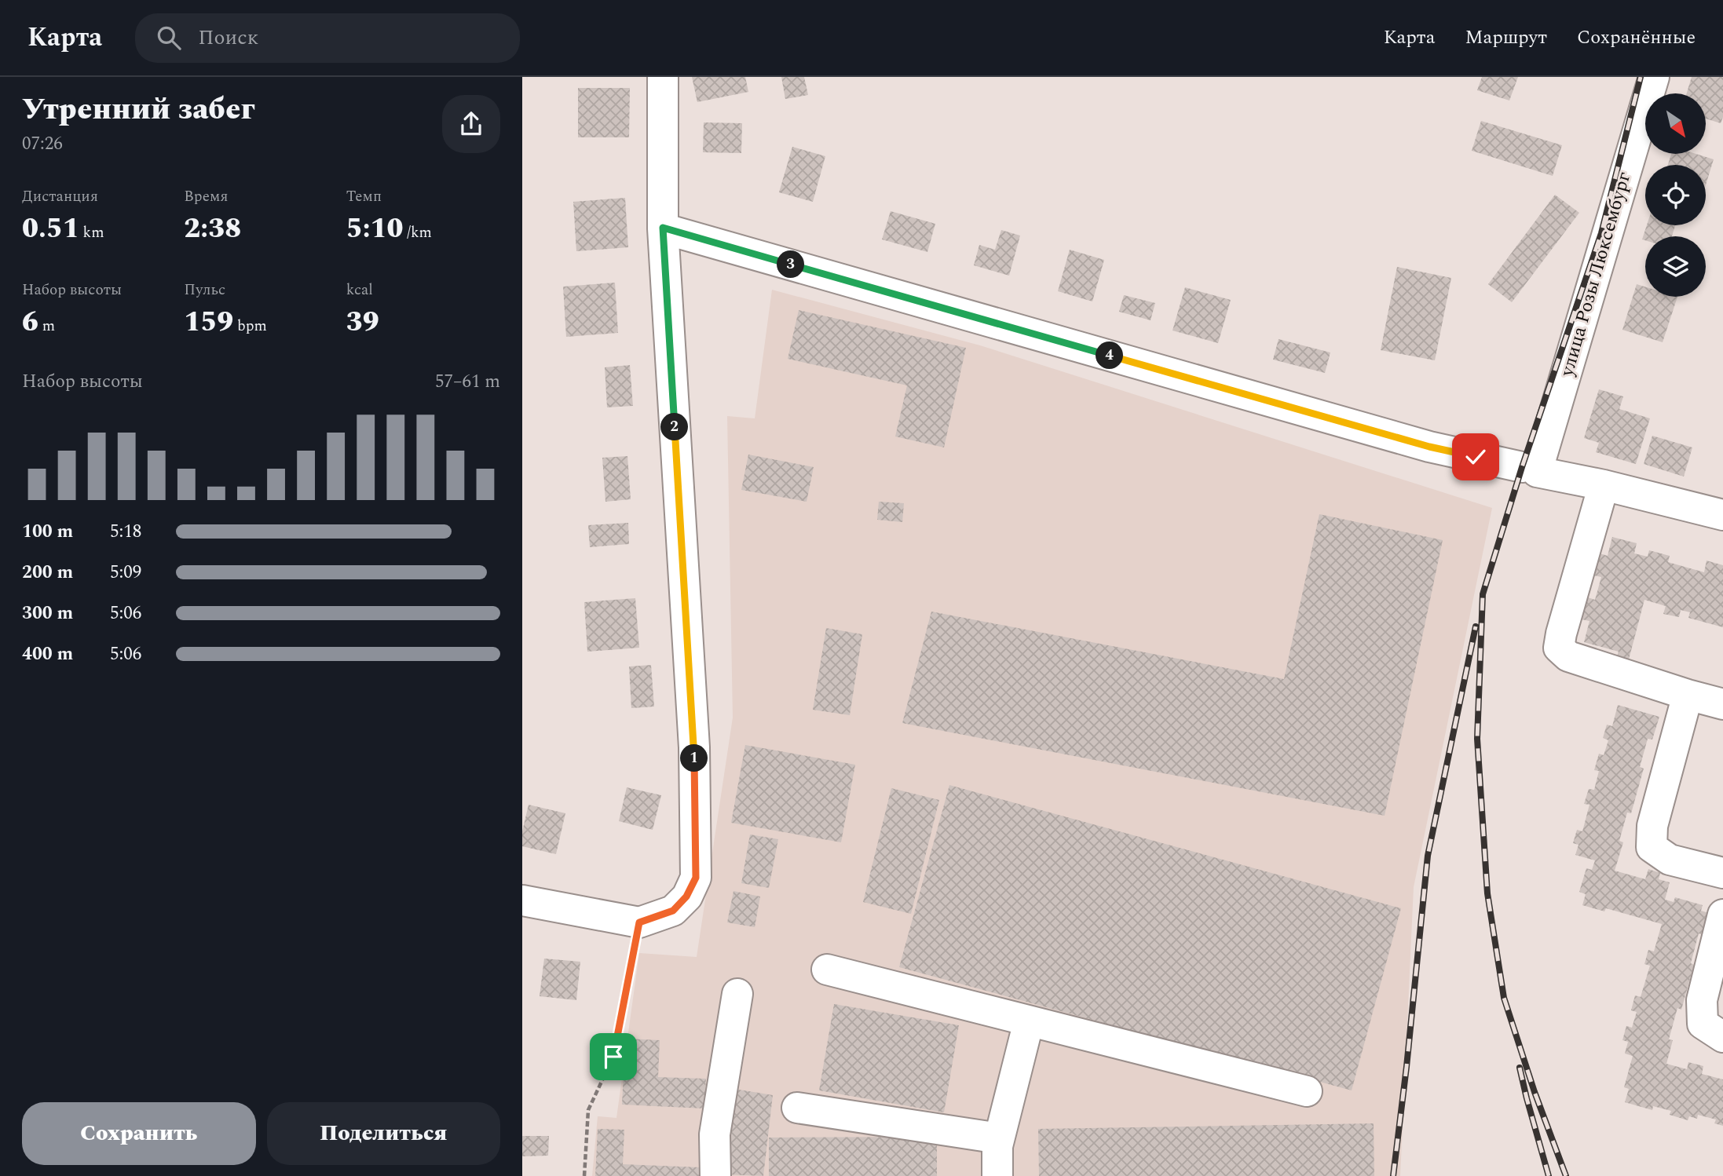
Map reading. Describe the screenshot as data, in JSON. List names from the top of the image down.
{
  "streets": {
    "street": ["улица Розы Люксембург"]
  },
  "north": "bottom right",
  "page": {
    "header": "Карта",
    "search": "Поиск",
    "nav": ["Карта", "Маршрут", "Сохранённые"],
    "heading": ["Утренний забег", "07:26"],
    "stats": [
      ["Дистанция", "0.51 km"],
      ["Время", "2:38"],
      ["Темп", "5:10 /km"],
      ["Набор высоты", "6 m"],
      ["Пульс", "159 bpm"],
      ["kcal", "39"]
    ],
    "pins": [
      "3",
      "4",
      "2",
      "1"
    ],
    "chart": ["Набор высоты", "57–61 m"],
    "list": [
      {
        "name": "100 m",
        "note": "5:18"
      },
      {
        "name": "200 m",
        "note": "5:09"
      },
      {
        "name": "300 m",
        "note": "5:06"
      },
      {
        "name": "400 m",
        "note": "5:06"
      }
    ],
    "buttons": ["Сохранить", "Поделиться"]
  }
}
